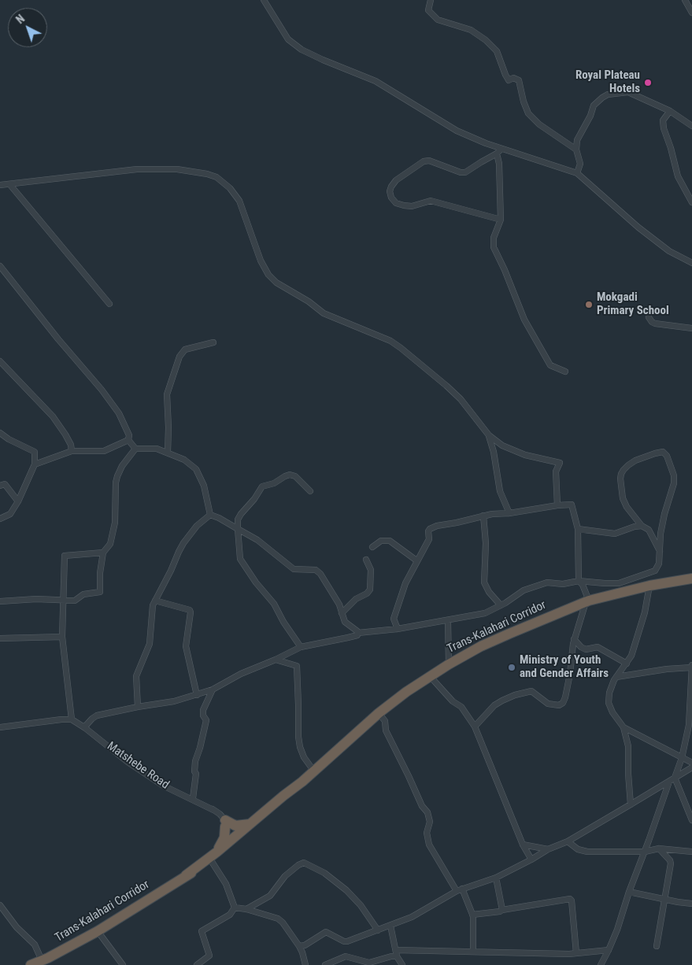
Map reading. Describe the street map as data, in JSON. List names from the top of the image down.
{
  "streets": {
    "highway": ["Trans-Kalahari Corridor"],
    "street": ["Matshebe Road"]
  },
  "places": ["Royal Plateau Hotels", "Mokgadi Primary School", "Ministry of Youth and Gender Affairs"],
  "north": "top left"
}
